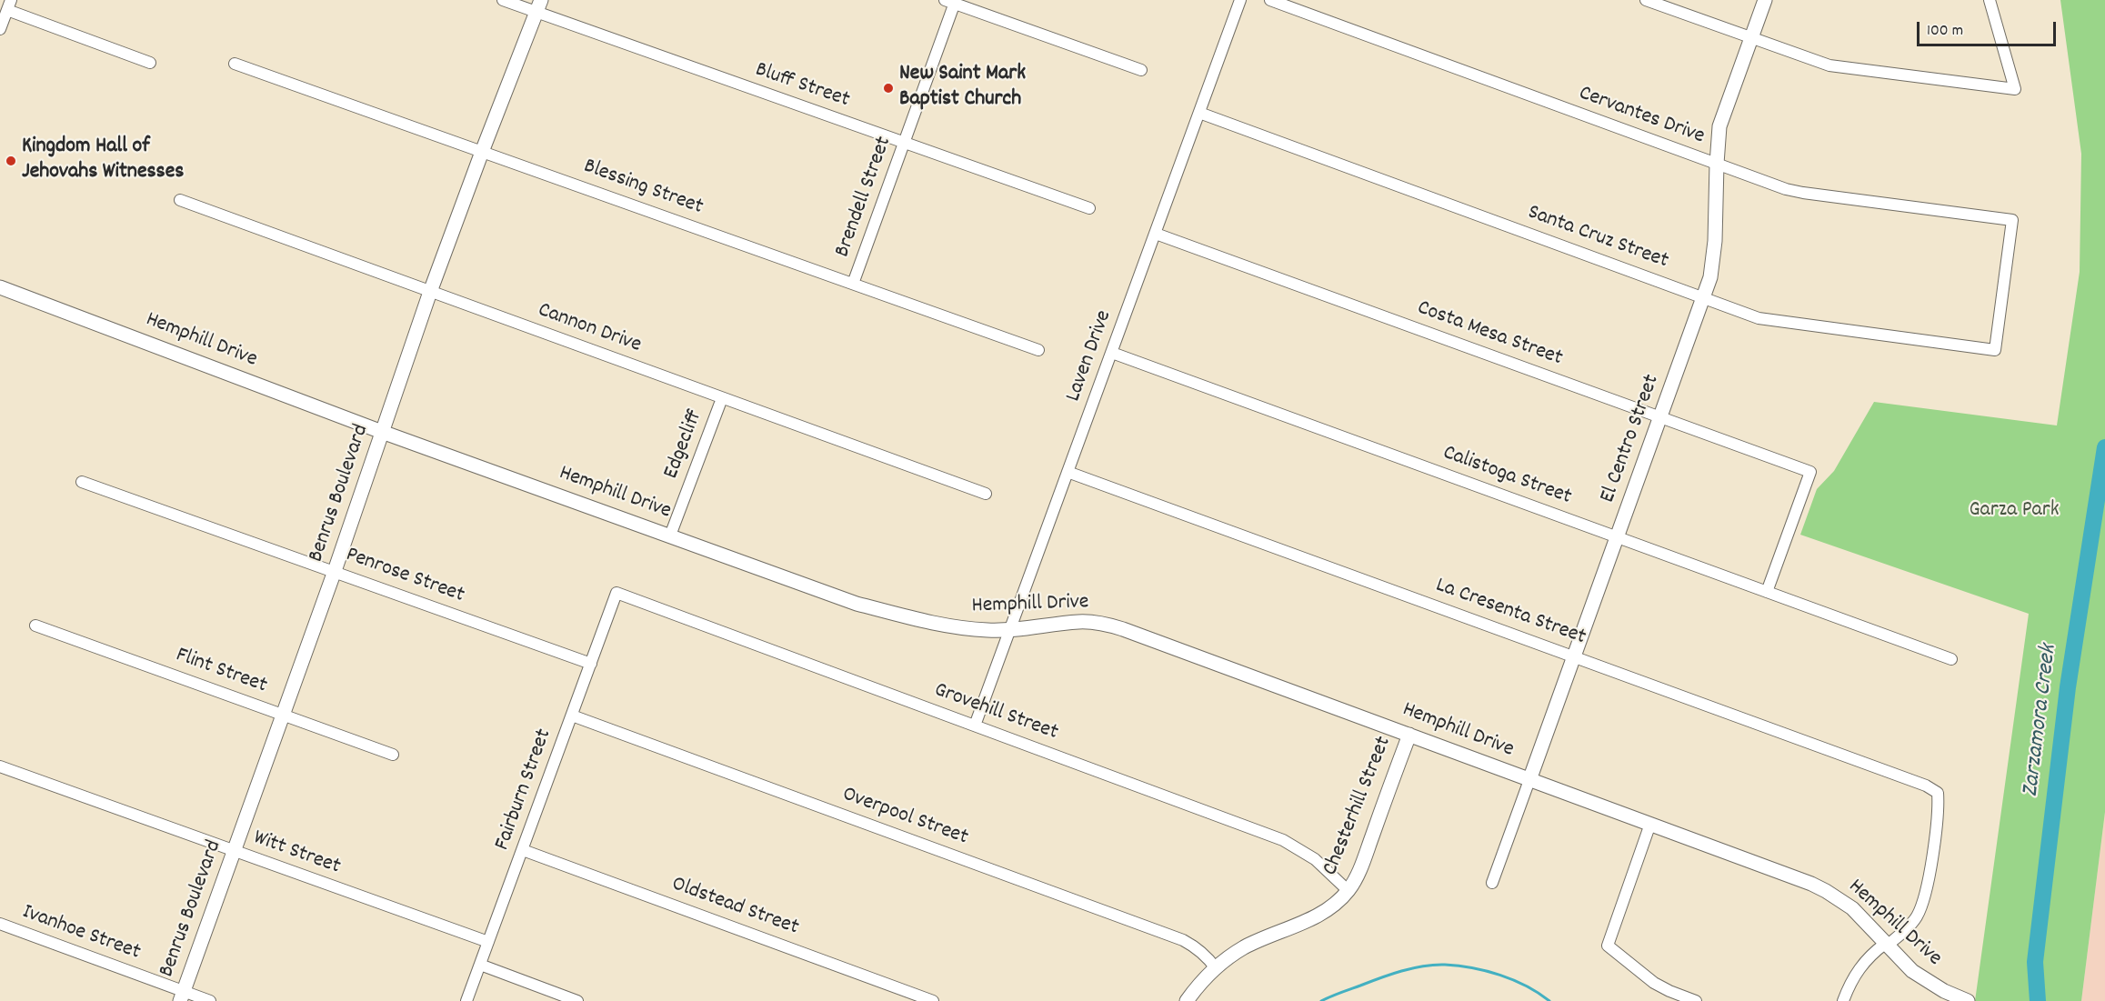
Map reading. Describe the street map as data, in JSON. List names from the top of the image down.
{
  "streets": {
    "street": [
      "Bluff Street",
      "Cervantes Drive",
      "Blessing Street",
      "Brendell Street",
      "Santa Cruz Street",
      "Cannon Drive",
      "Costa Mesa Street",
      "Hemphill Drive",
      "Laven Drive",
      "El Centro Street",
      "Edgecliff",
      "Calistoga Street",
      "Benrus Boulevard",
      "Penrose Street",
      "La Cresenta Street",
      "Flint Street",
      "Grovehill Street",
      "Fairburn Street",
      "Chesterhill Street",
      "Overpool Street",
      "Witt Street",
      "Oldstead Street",
      "Ivanhoe Street"
    ]
  },
  "crossings": [
    ["Bluff Street", "Brendell Street"],
    ["Bluff Street", "Benrus Boulevard"],
    ["Cervantes Drive", "Santa Cruz Street"],
    ["Cervantes Drive", "El Centro Street"],
    ["Blessing Street", "Brendell Street"],
    ["Blessing Street", "Benrus Boulevard"],
    ["Santa Cruz Street", "Laven Drive"],
    ["Santa Cruz Street", "El Centro Street"],
    ["Cannon Drive", "Edgecliff"],
    ["Cannon Drive", "Benrus Boulevard"],
    ["Costa Mesa Street", "Laven Drive"],
    ["Costa Mesa Street", "El Centro Street"],
    ["Costa Mesa Street", "Calistoga Street"],
    ["Hemphill Drive", "Laven Drive"],
    ["Hemphill Drive", "El Centro Street"],
    ["Hemphill Drive", "Edgecliff"],
    ["Hemphill Drive", "Benrus Boulevard"],
    ["Hemphill Drive", "La Cresenta Street"],
    ["Hemphill Drive", "Chesterhill Street"],
    ["Laven Drive", "Calistoga Street"],
    ["Laven Drive", "La Cresenta Street"],
    ["Laven Drive", "Grovehill Street"],
    ["El Centro Street", "Calistoga Street"],
    ["El Centro Street", "La Cresenta Street"],
    ["Benrus Boulevard", "Penrose Street"],
    ["Benrus Boulevard", "Flint Street"],
    ["Benrus Boulevard", "Witt Street"],
    ["Benrus Boulevard", "Ivanhoe Street"],
    ["Penrose Street", "Fairburn Street"],
    ["Grovehill Street", "Fairburn Street"],
    ["Grovehill Street", "Chesterhill Street"],
    ["Fairburn Street", "Overpool Street"],
    ["Fairburn Street", "Witt Street"],
    ["Fairburn Street", "Oldstead Street"],
    ["Chesterhill Street", "Overpool Street"]
  ],
  "water": ["Zarzamora Creek"],
  "parks": ["Garza Park"],
  "places": ["New Saint Mark Baptist Church", "Kingdom Hall of Jehovahs Witnesses"],
  "scale_bar": "100 m"
}
